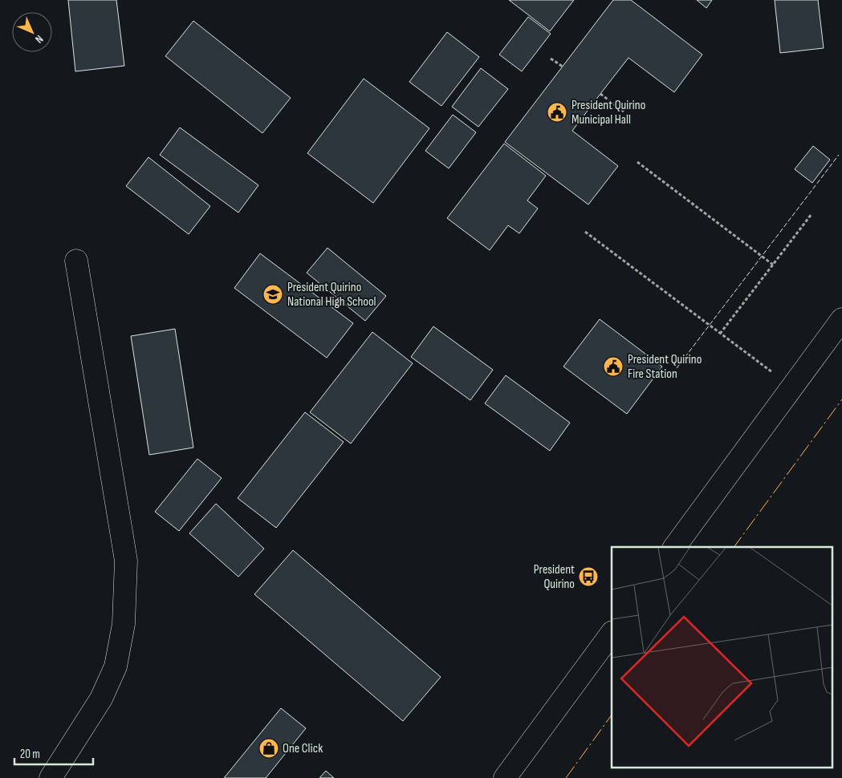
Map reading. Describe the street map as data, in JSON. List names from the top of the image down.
{
  "places": {
    "public building": ["President Quirino Municipal Hall", "President Quirino Fire Station"],
    "school or university": ["President Quirino National High School"],
    "bus stop": ["President Quirino"],
    "shop": ["One Click"]
  },
  "scale_bar": "20 m",
  "north": "bottom right"
}
